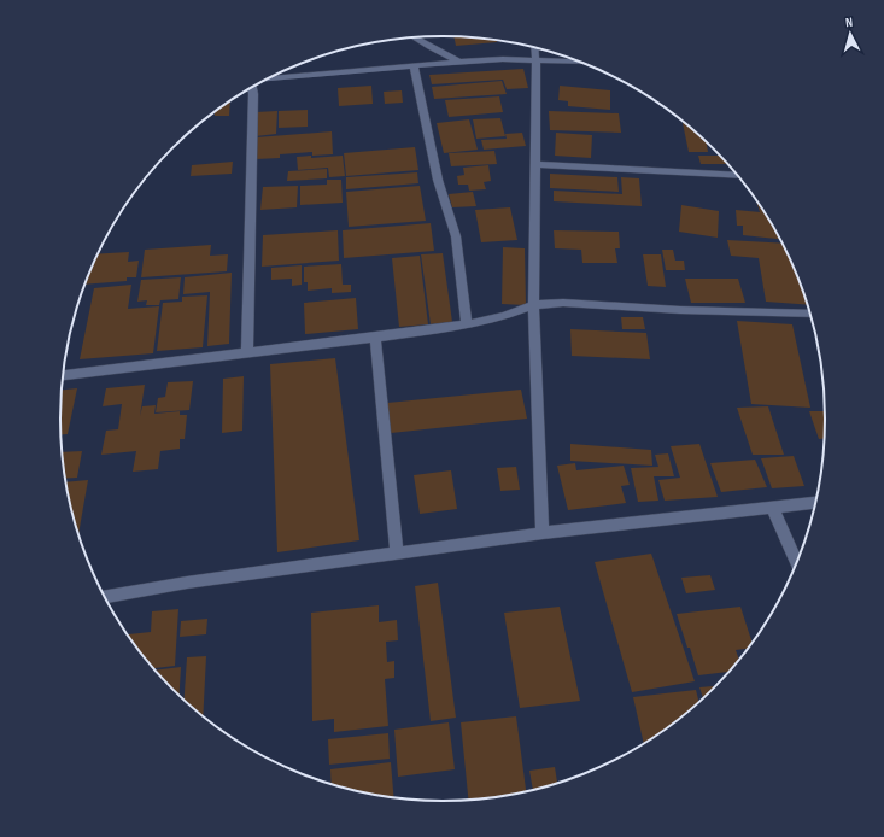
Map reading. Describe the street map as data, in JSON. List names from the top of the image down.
{
  "north": "top"
}
